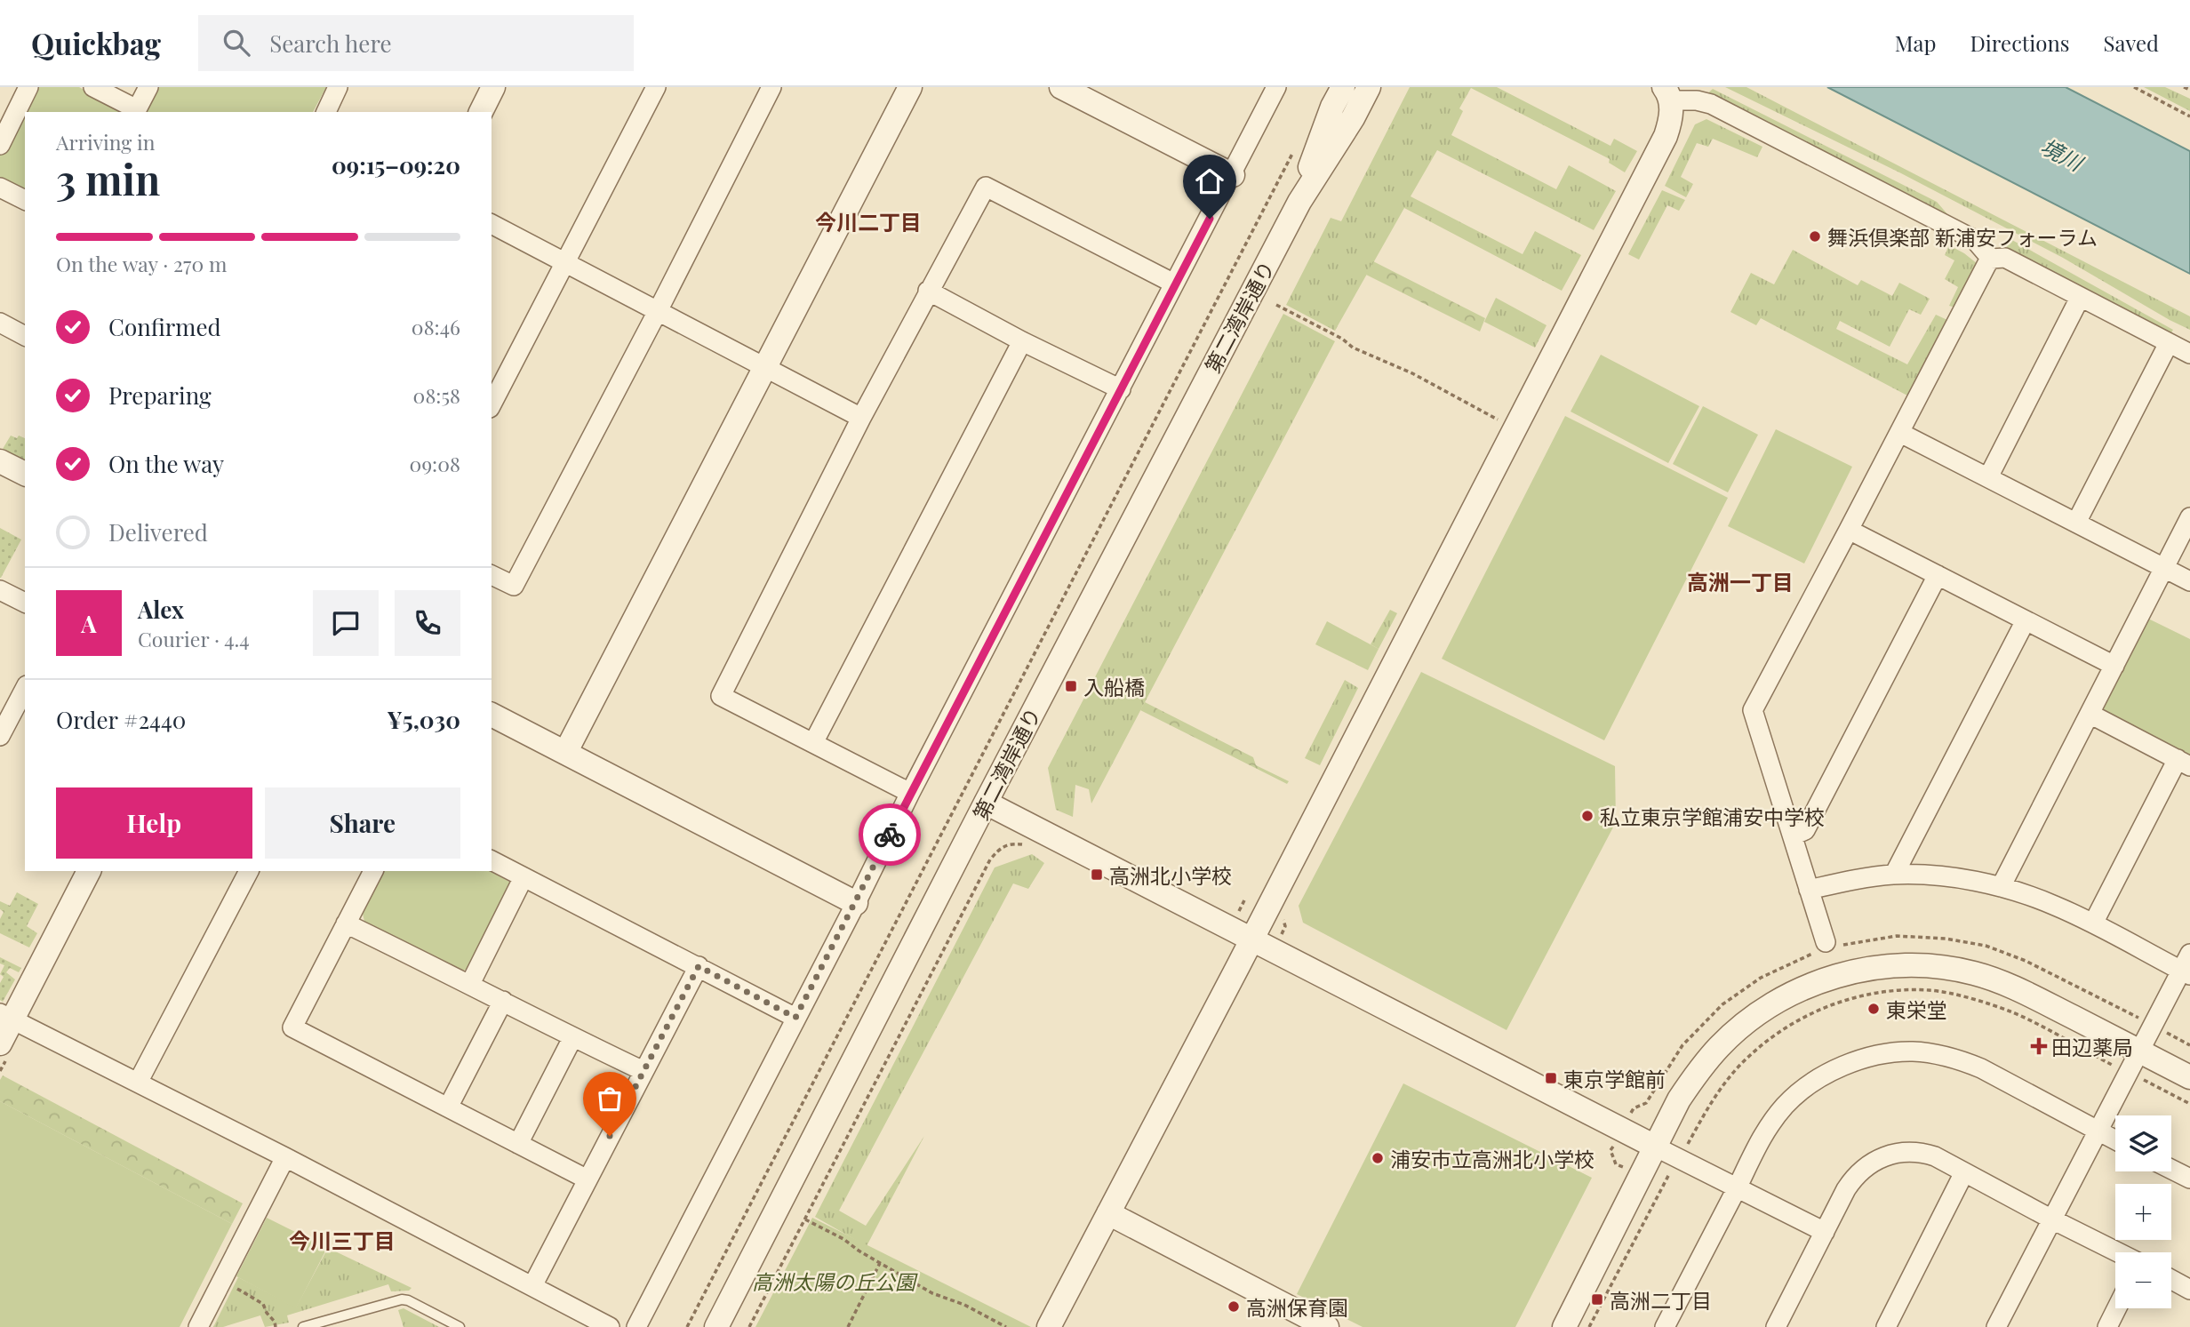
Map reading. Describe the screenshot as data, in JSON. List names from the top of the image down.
{
  "streets": {
    "street": ["第二湾岸通り"]
  },
  "districts": ["今川二丁目", "高洲一丁目", "今川三丁目"],
  "water": ["境川"],
  "parks": ["高洲太陽の丘公園"],
  "places": {
    "other": [
      "舞浜倶楽部 新浦安フォーラム",
      "私立東京学館浦安中学校",
      "東栄堂",
      "浦安市立高洲北小学校",
      "高洲保育園"
    ],
    "transit": [
      "入船橋",
      "高洲北小学校",
      "東京学館前",
      "高洲二丁目"
    ],
    "health": ["田辺薬局"]
  },
  "page": {
    "header": "Quickbag",
    "search": "Search here",
    "nav": ["Map", "Directions", "Saved"],
    "heading": ["3 min", "Arriving in", "09:15–09:20"],
    "panel": [
      "Alex",
      "Courier · 4.4",
      "Order #2440",
      "¥5,030"
    ],
    "bar": "On the way · 270 m",
    "list": [
      ["Confirmed", "08:46"],
      ["Preparing", "08:58"],
      ["On the way", "09:08"],
      "Delivered"
    ],
    "round": "A",
    "buttons": ["Help", "Share"],
    "map_buttons": ["+", "−"]
  }
}
